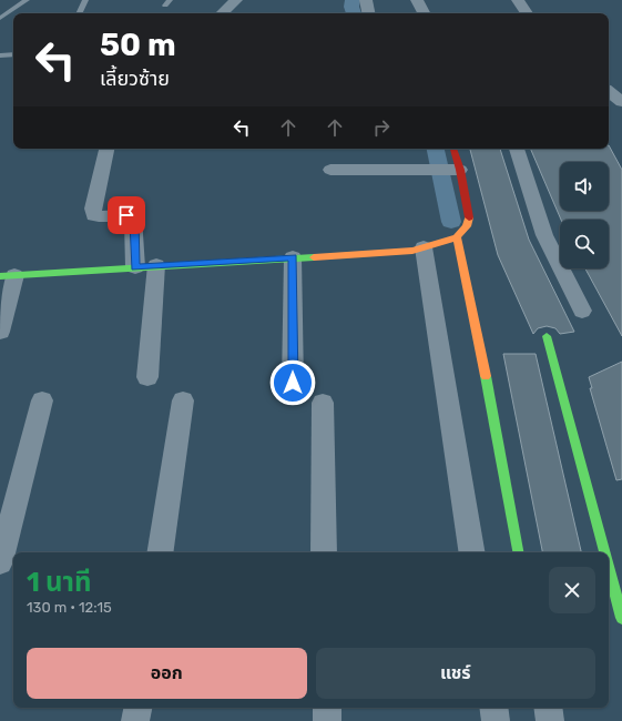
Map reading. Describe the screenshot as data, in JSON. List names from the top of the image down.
{
  "page": {
    "turn": ["50 m", "เลี้ยวซ้าย"],
    "heading": ["1 นาที", "130 m · 12:15"],
    "buttons": ["ออก", "แชร์"]
  }
}
